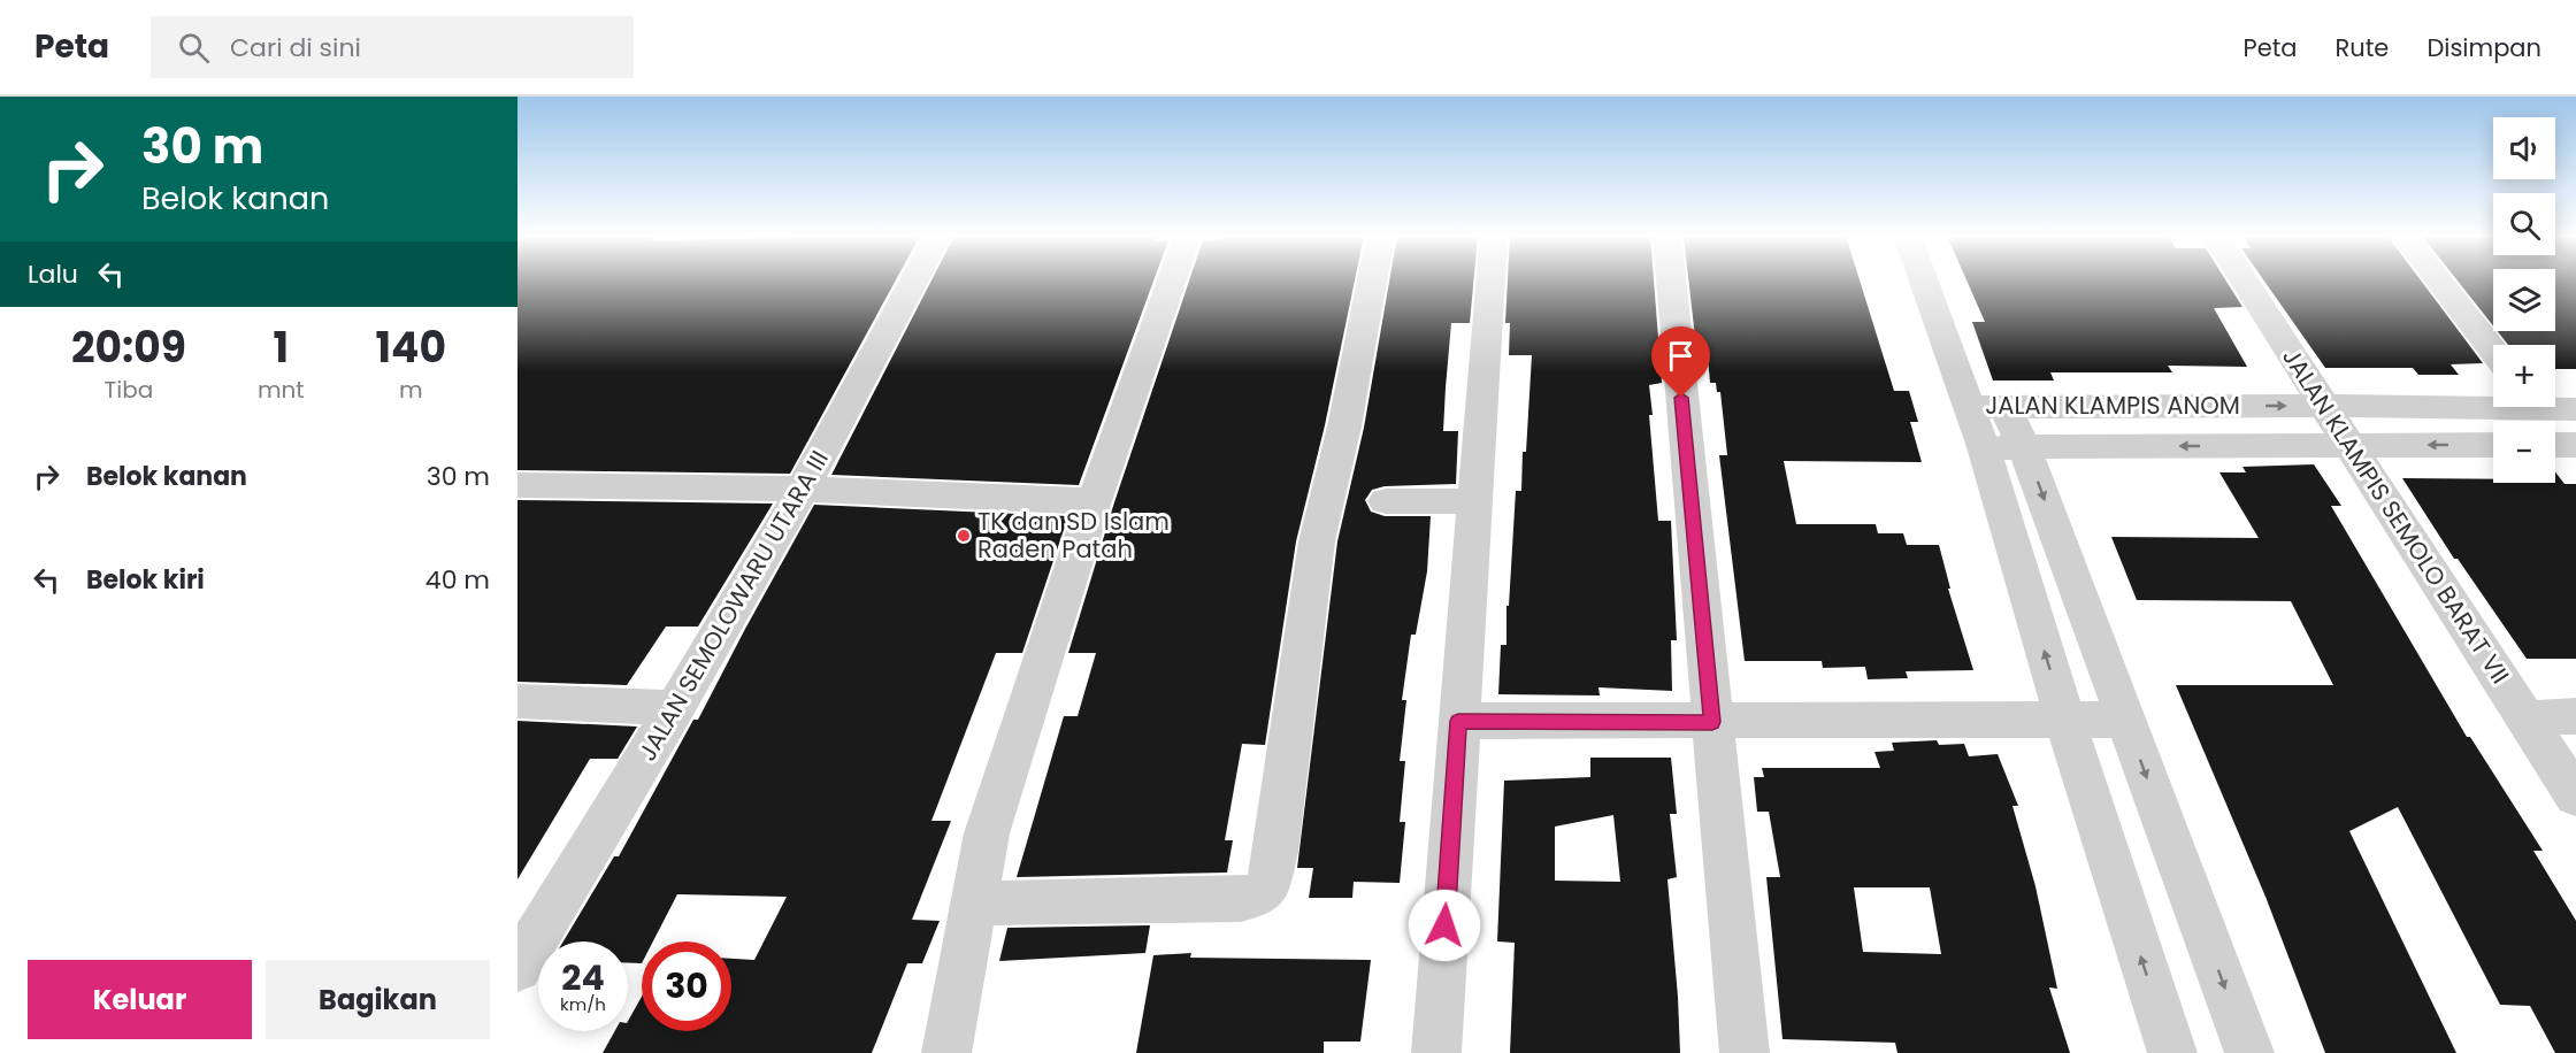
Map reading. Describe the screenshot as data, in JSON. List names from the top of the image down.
{
  "streets": {
    "street": ["JALAN KLAMPIS ANOM", "JALAN KLAMPIS SEMOLO BARAT VII", "JALAN SEMOLOWARU UTARA III"]
  },
  "crossings": [
    ["JALAN KLAMPIS ANOM", "JALAN KLAMPIS SEMOLO BARAT VII"]
  ],
  "places": ["TK dan SD Islam Raden Patah"],
  "page": {
    "header": "Peta",
    "search": "Cari di sini",
    "nav": ["Peta", "Rute", "Disimpan"],
    "turn": ["30 m", "Belok kanan"],
    "map_buttons": ["+", "−"],
    "then": "Lalu",
    "eta": [
      "20:09",
      "Tiba",
      "1",
      "mnt",
      "140",
      "m"
    ],
    "list": [
      {
        "name": "Belok kanan",
        "value": "30 m"
      },
      {
        "name": "Belok kiri",
        "value": "40 m"
      }
    ],
    "speed": "24 km/h",
    "limit": "30",
    "buttons": ["Keluar", "Bagikan"]
  }
}
